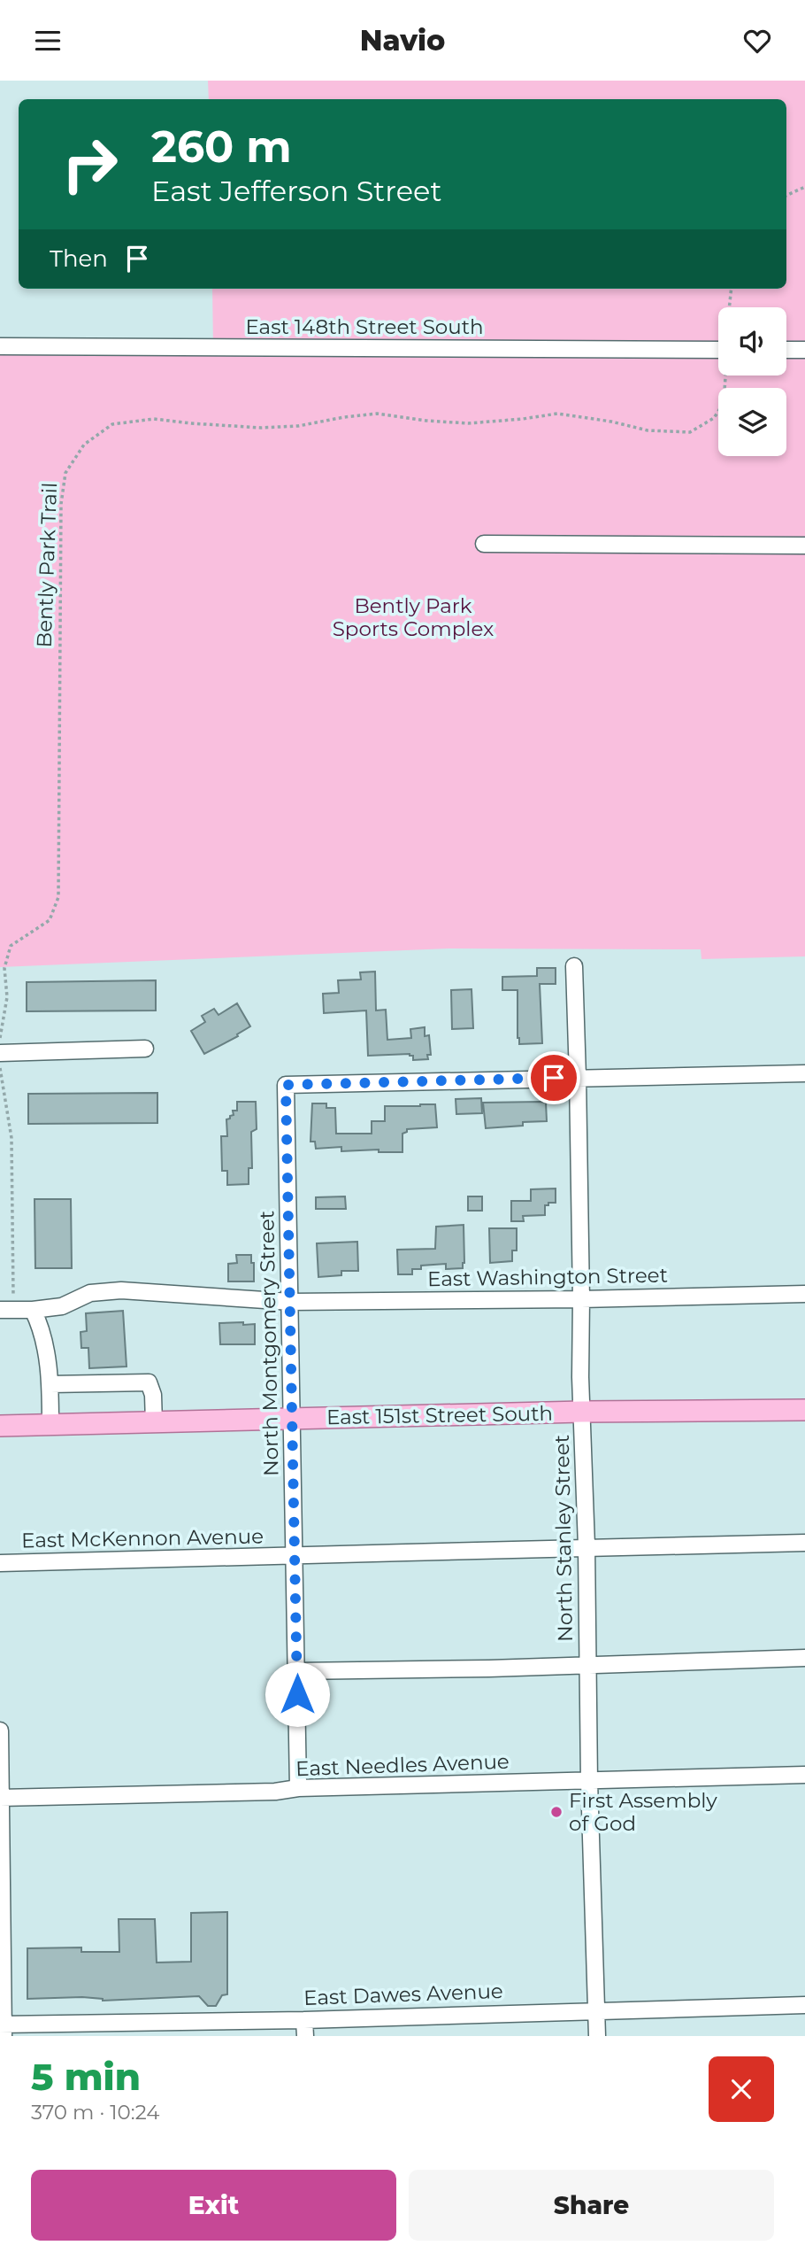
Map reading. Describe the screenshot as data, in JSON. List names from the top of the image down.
{
  "streets": {
    "main road": ["East 151st Street South"],
    "street": [
      "East 148th Street South",
      "East Washington Street",
      "North Montgomery Street",
      "East McKennon Avenue",
      "North Stanley Street",
      "East Needles Avenue",
      "East Dawes Avenue"
    ],
    "path": ["Bently Park Trail"]
  },
  "crossings": [
    ["East Washington Street", "North Montgomery Street"],
    ["East Washington Street", "North Stanley Street"],
    ["North Montgomery Street", "East 151st Street South"],
    ["North Montgomery Street", "East McKennon Avenue"],
    ["North Montgomery Street", "North Stanley Street"],
    ["North Montgomery Street", "East Needles Avenue"],
    ["East 151st Street South", "North Stanley Street"],
    ["East McKennon Avenue", "North Stanley Street"],
    ["North Stanley Street", "East Needles Avenue"],
    ["North Stanley Street", "East Dawes Avenue"]
  ],
  "parks": ["Bently Park Sports Complex"],
  "places": ["First Assembly of God"],
  "page": {
    "header": "Navio",
    "turn": ["260 m", "East Jefferson Street"],
    "then": "Then",
    "heading": ["5 min", "370 m · 10:24"],
    "buttons": ["Exit", "Share"]
  }
}
